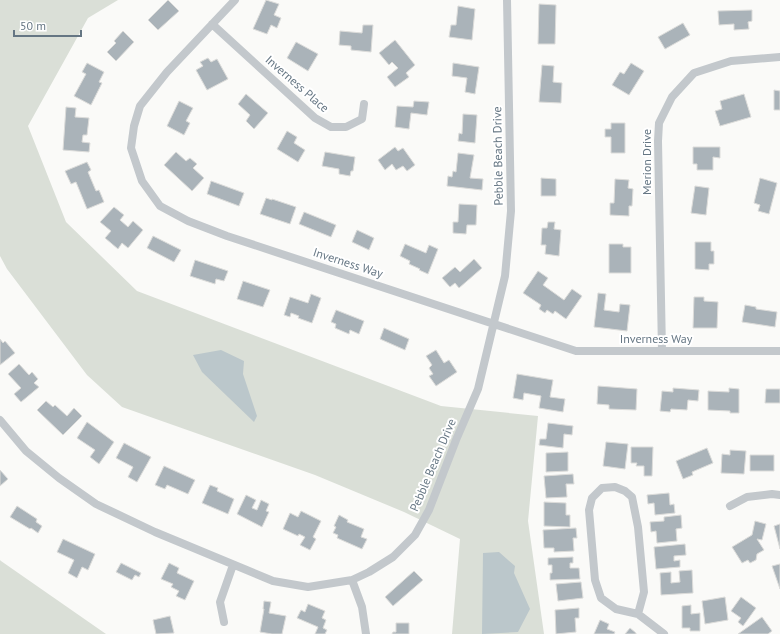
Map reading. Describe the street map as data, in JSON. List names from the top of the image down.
{
  "streets": {
    "street": [
      "Inverness Place",
      "Pebble Beach Drive",
      "Merion Drive",
      "Inverness Way"
    ]
  },
  "crossings": [
    ["Inverness Place", "Inverness Way"],
    ["Pebble Beach Drive", "Inverness Way"],
    ["Merion Drive", "Inverness Way"]
  ],
  "scale_bar": "50 m"
}
